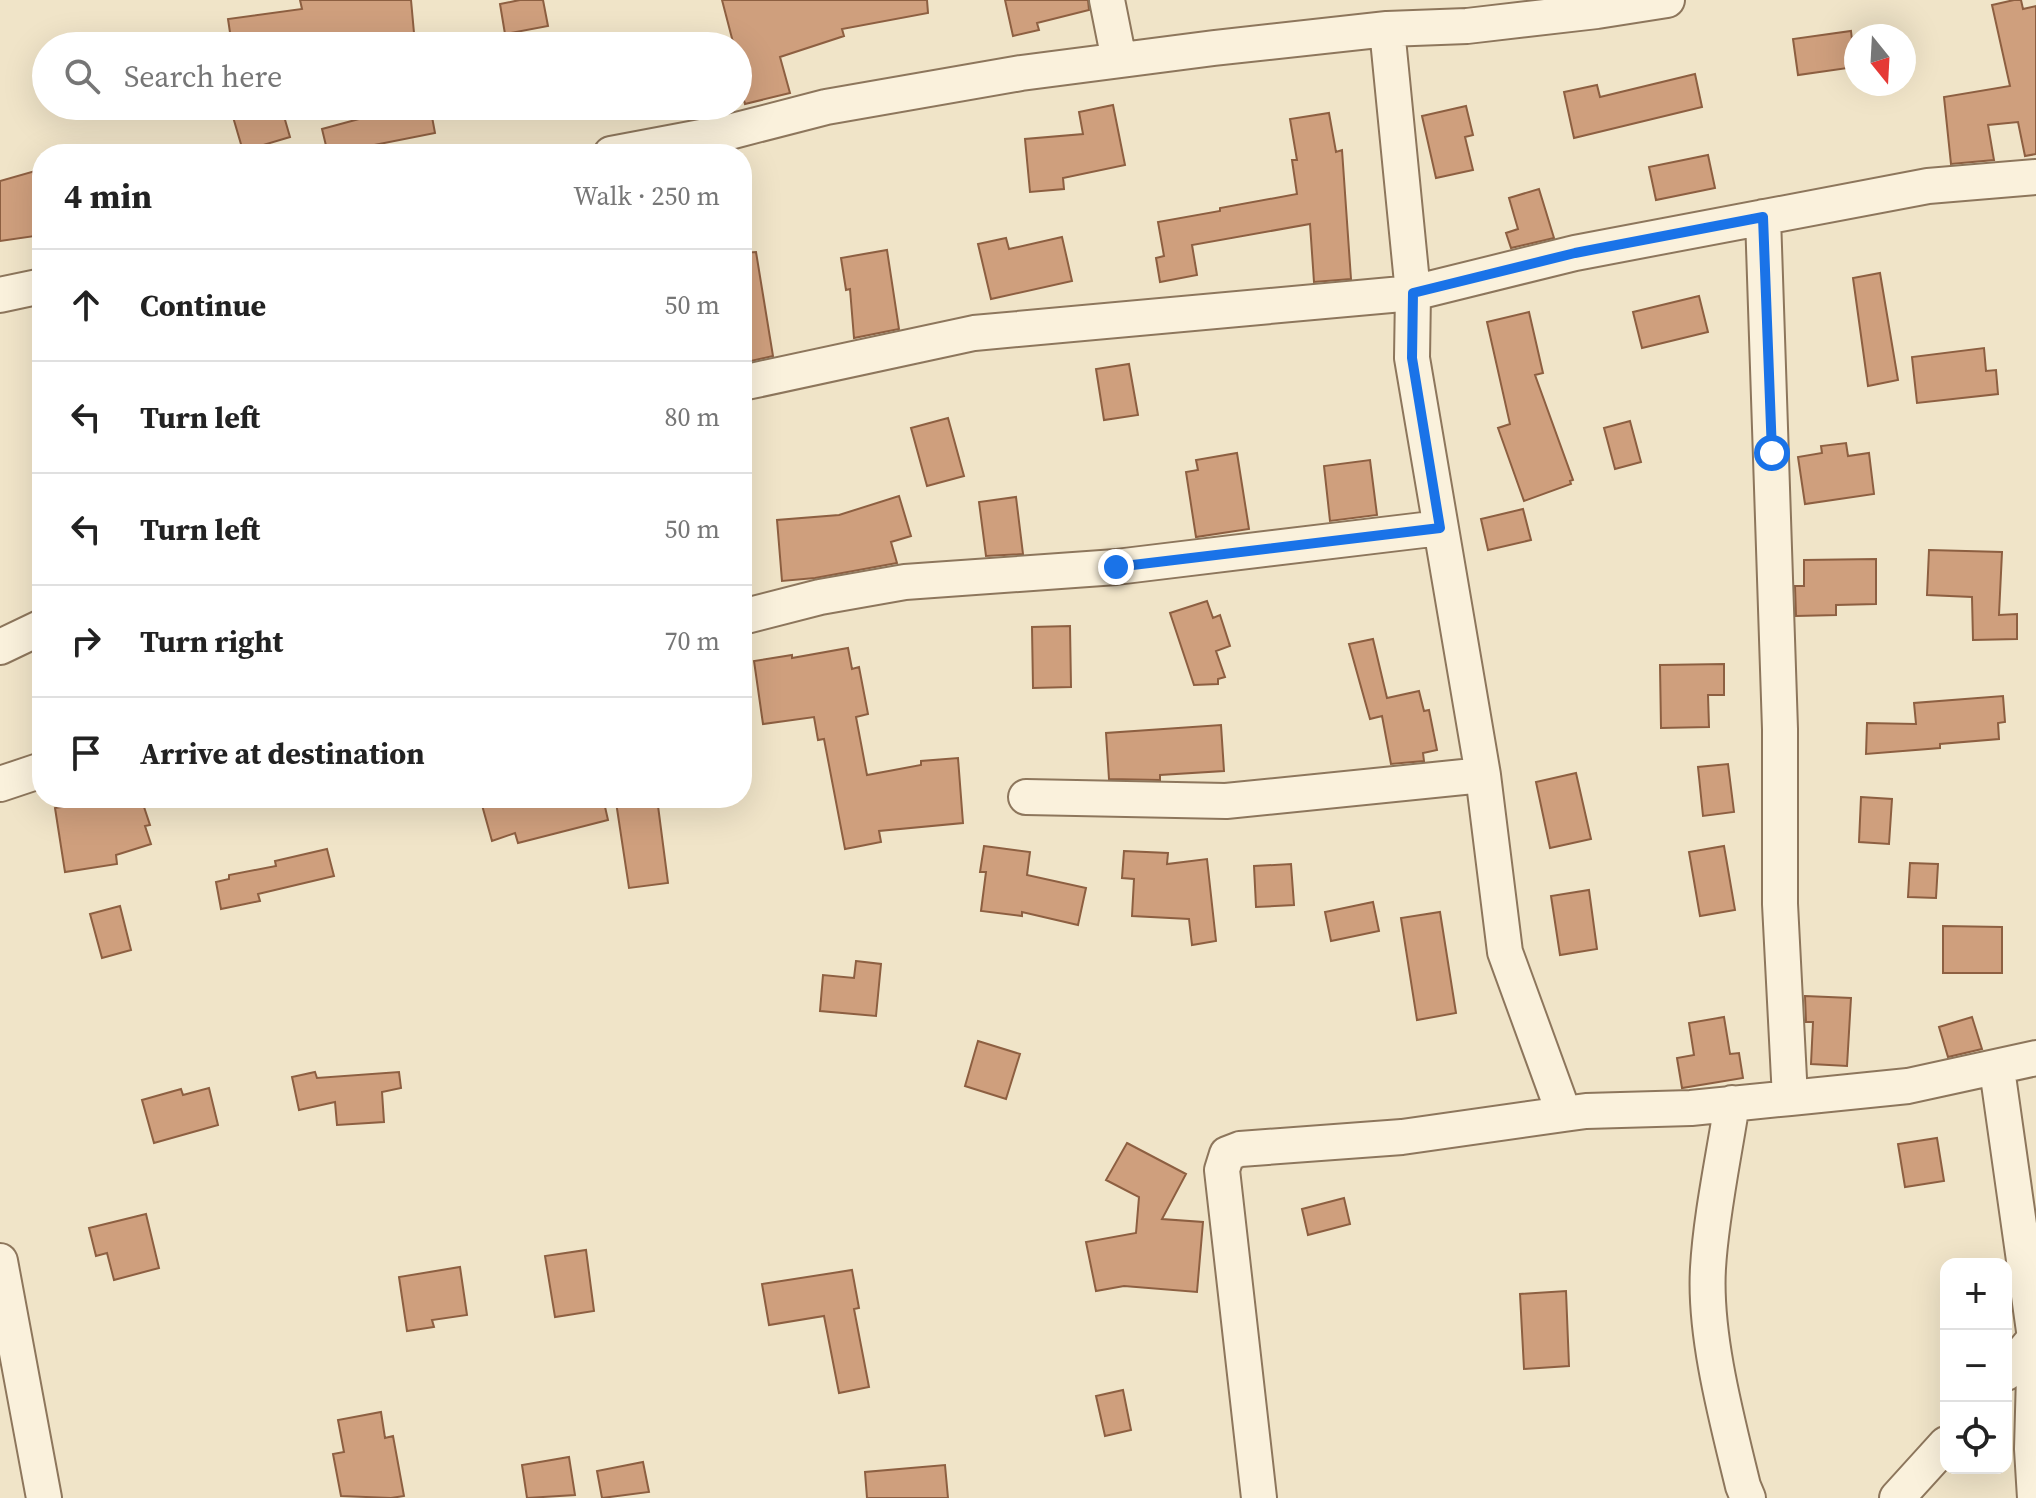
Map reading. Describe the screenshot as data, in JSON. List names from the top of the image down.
{
  "north": "bottom",
  "page": {
    "search": "Search here",
    "heading": ["4 min", "Walk · 250 m"],
    "list": [
      ["Continue", "50 m"],
      ["Turn left", "80 m"],
      ["Turn left", "50 m"],
      ["Turn right", "70 m"],
      "Arrive at destination"
    ],
    "map_buttons": ["+", "−"]
  }
}
